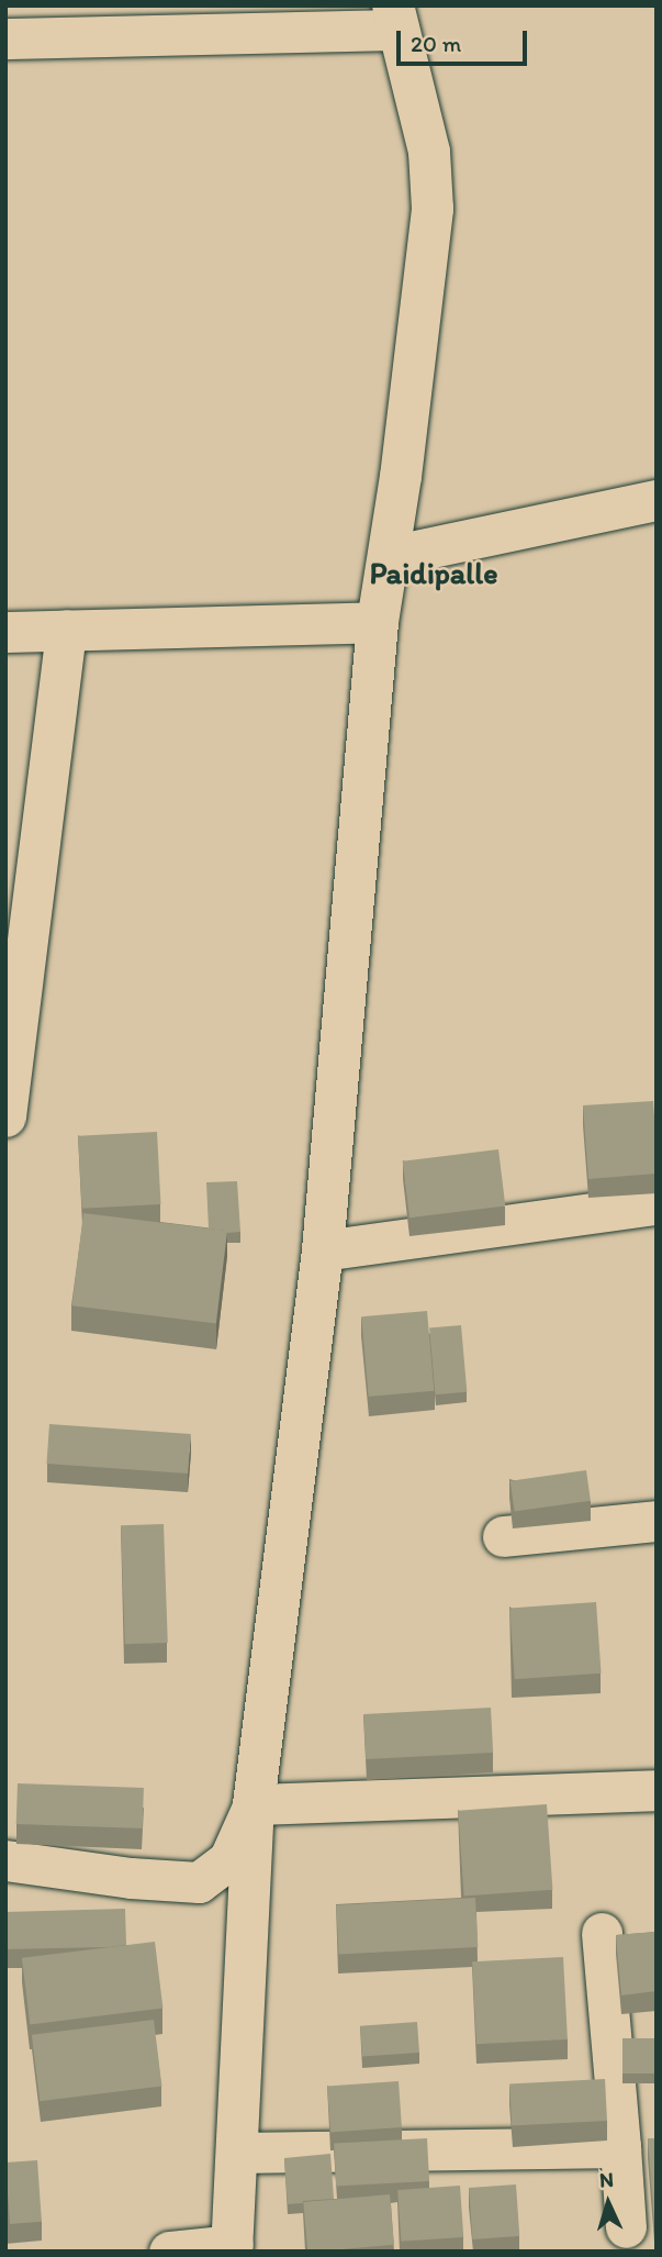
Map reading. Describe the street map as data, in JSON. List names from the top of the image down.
{
  "districts": ["Paidipalle"],
  "scale_bar": "20 m",
  "north": "top"
}
